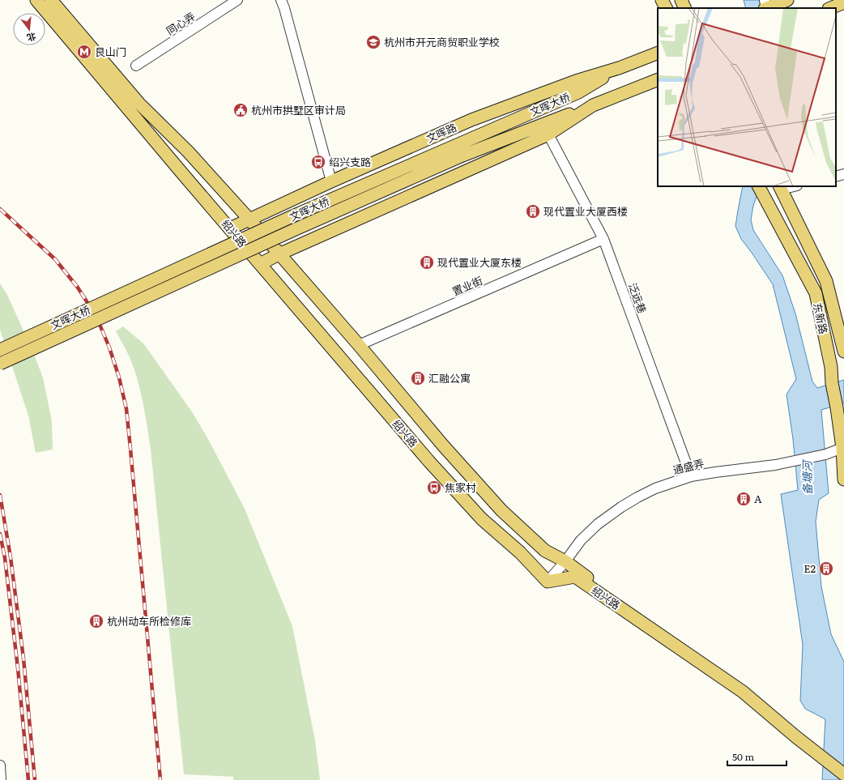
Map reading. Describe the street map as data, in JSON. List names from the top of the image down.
{
  "streets": {
    "main road": [
      "文晖大桥",
      "文晖路",
      "绍兴路",
      "东新路"
    ],
    "street": [
      "同心弄",
      "置业街",
      "泛远巷",
      "通盛弄"
    ]
  },
  "crossings": [
    ["文晖大桥", "文晖路"],
    ["文晖路", "绍兴路"],
    ["绍兴路", "置业街"],
    ["绍兴路", "通盛弄"],
    ["置业街", "泛远巷"],
    ["泛远巷", "通盛弄"],
    ["东新路", "通盛弄"]
  ],
  "water": ["备塘河"],
  "places": {
    "school or university": ["杭州市开元商贸职业学校"],
    "metro station": ["艮山门"],
    "public building": ["杭州市拱墅区审计局"],
    "bus stop": ["绍兴支路", "焦家村"],
    "building": [
      "现代置业大厦西楼",
      "现代置业大厦东楼",
      "汇融公寓",
      "A",
      "E2",
      "杭州动车所检修库"
    ]
  },
  "scale_bar": "50 m",
  "north": "bottom"
}
